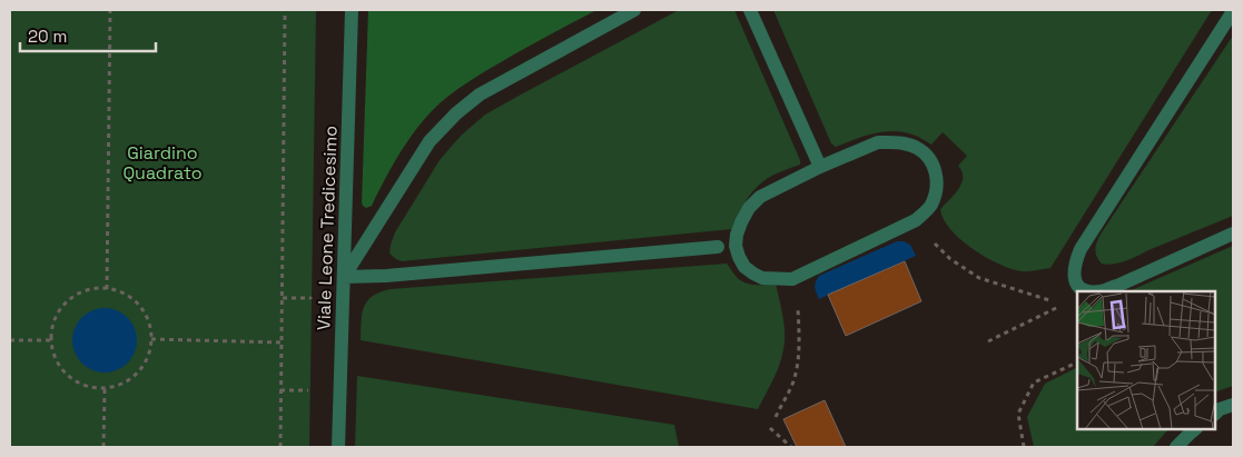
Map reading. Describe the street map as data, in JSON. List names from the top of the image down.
{
  "streets": {
    "street": ["Viale Leone Tredicesimo"]
  },
  "parks": ["Giardino Quadrato"],
  "scale_bar": "20 m"
}
